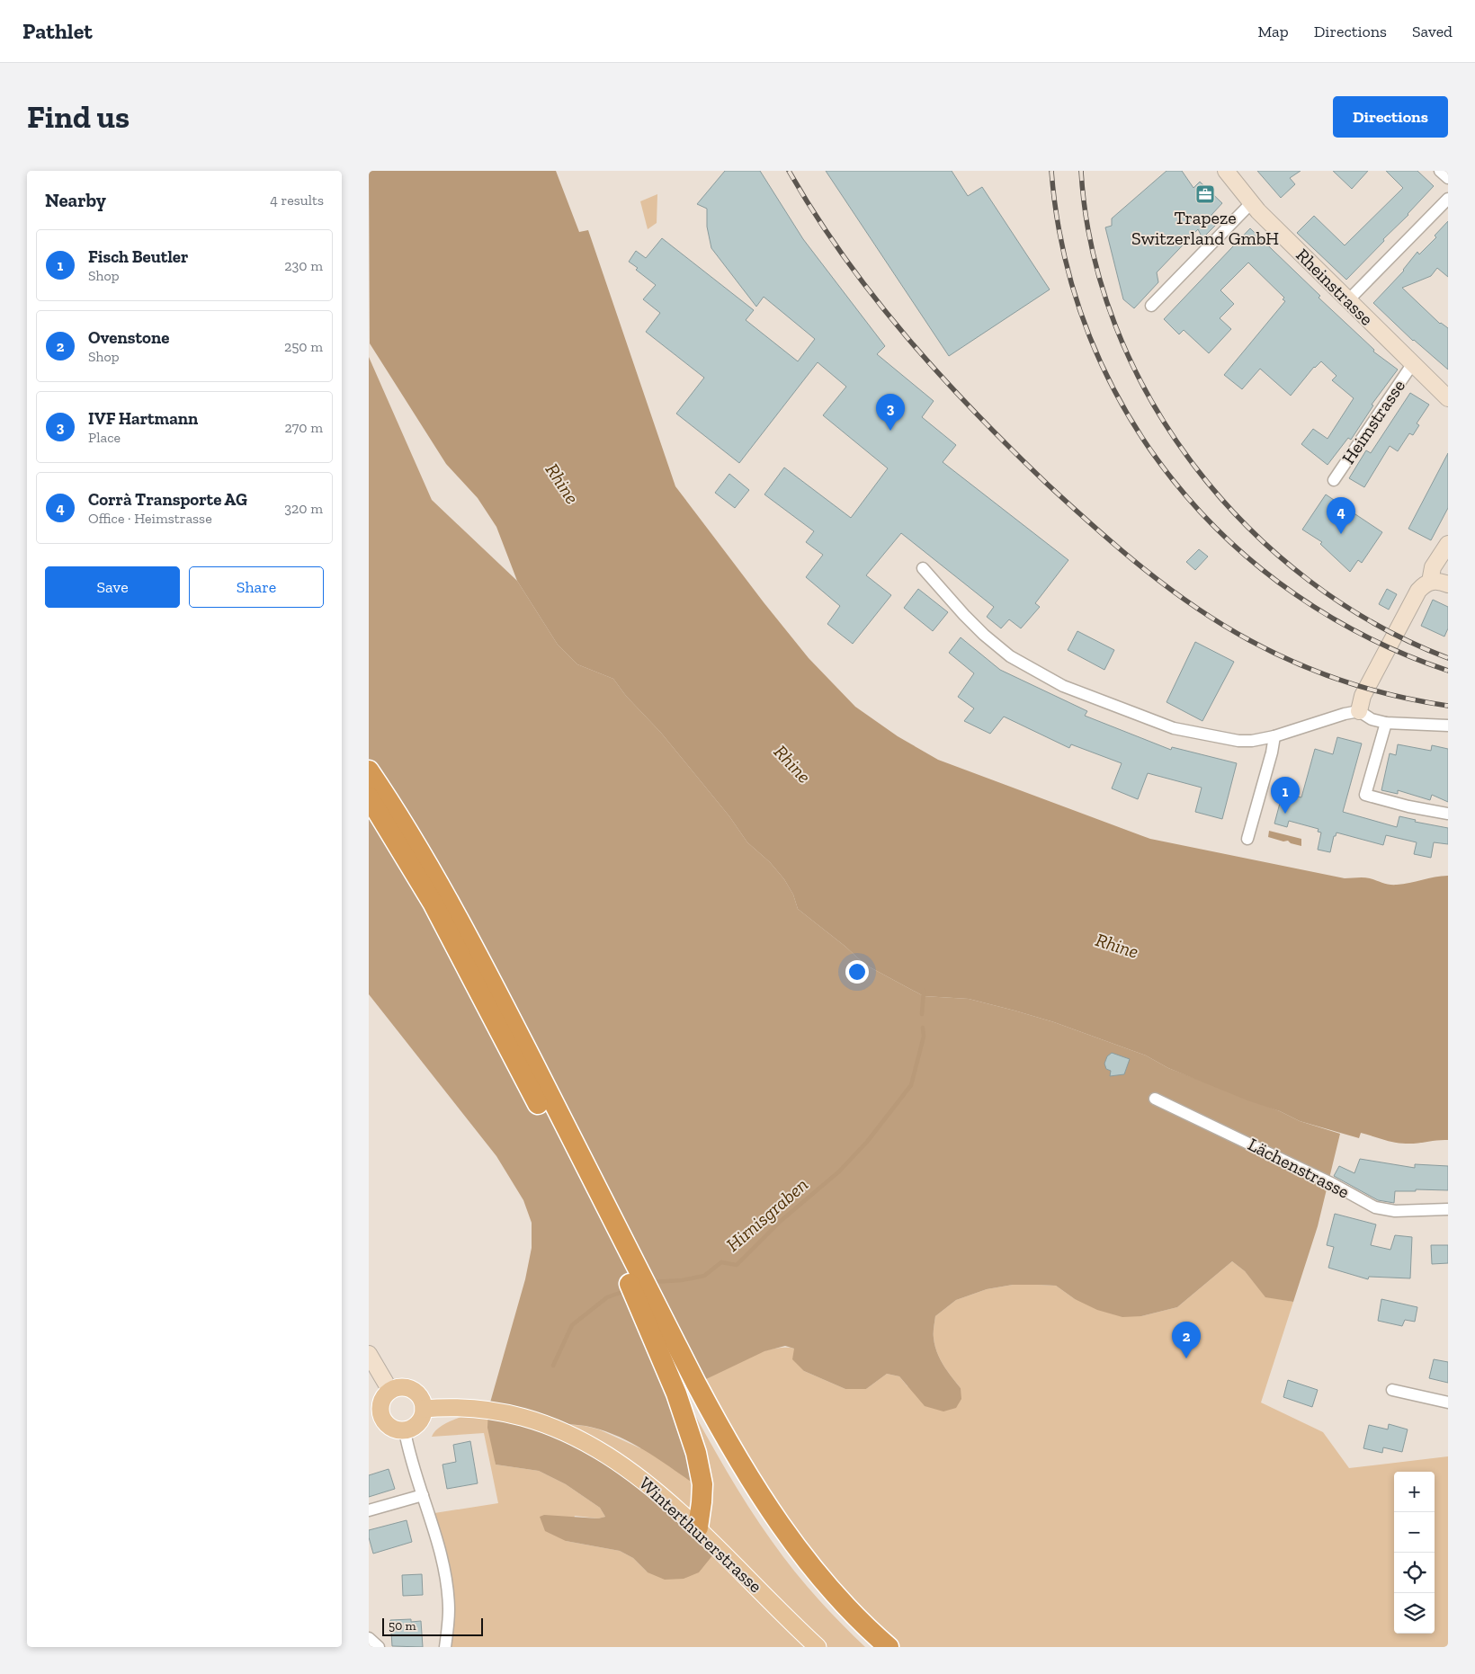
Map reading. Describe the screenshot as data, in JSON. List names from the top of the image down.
{
  "streets": {
    "main road": ["Winterthurerstrasse"],
    "street": ["Rheinstrasse", "Heimstrasse", "Lächenstrasse"]
  },
  "crossings": [
    ["Rheinstrasse", "Heimstrasse"]
  ],
  "water": ["Rhine", "Hirnisgraben"],
  "places": {
    "office": ["Trapeze Switzerland GmbH"]
  },
  "scale_bar": "50 m",
  "page": {
    "header": "Pathlet",
    "nav": ["Map", "Directions", "Saved"],
    "buttons": [
      "Directions",
      ["Save", "Share"]
    ],
    "title": "Find us",
    "heading": ["Nearby", "4 results"],
    "list": [
      {
        "mark": "1",
        "name": "Fisch Beutler",
        "note": "Shop",
        "value": "230 m"
      },
      {
        "mark": "2",
        "name": "Ovenstone",
        "note": "Shop",
        "value": "250 m"
      },
      {
        "mark": "3",
        "name": "IVF Hartmann",
        "note": "Place",
        "value": "270 m"
      },
      {
        "mark": "4",
        "name": "Corrà Transporte AG",
        "note": "Office · Heimstrasse",
        "value": "320 m"
      }
    ],
    "pins": [
      "3",
      "4",
      "1",
      "2"
    ],
    "map_buttons": ["+", "−"],
    "scale": "50 m"
  }
}
